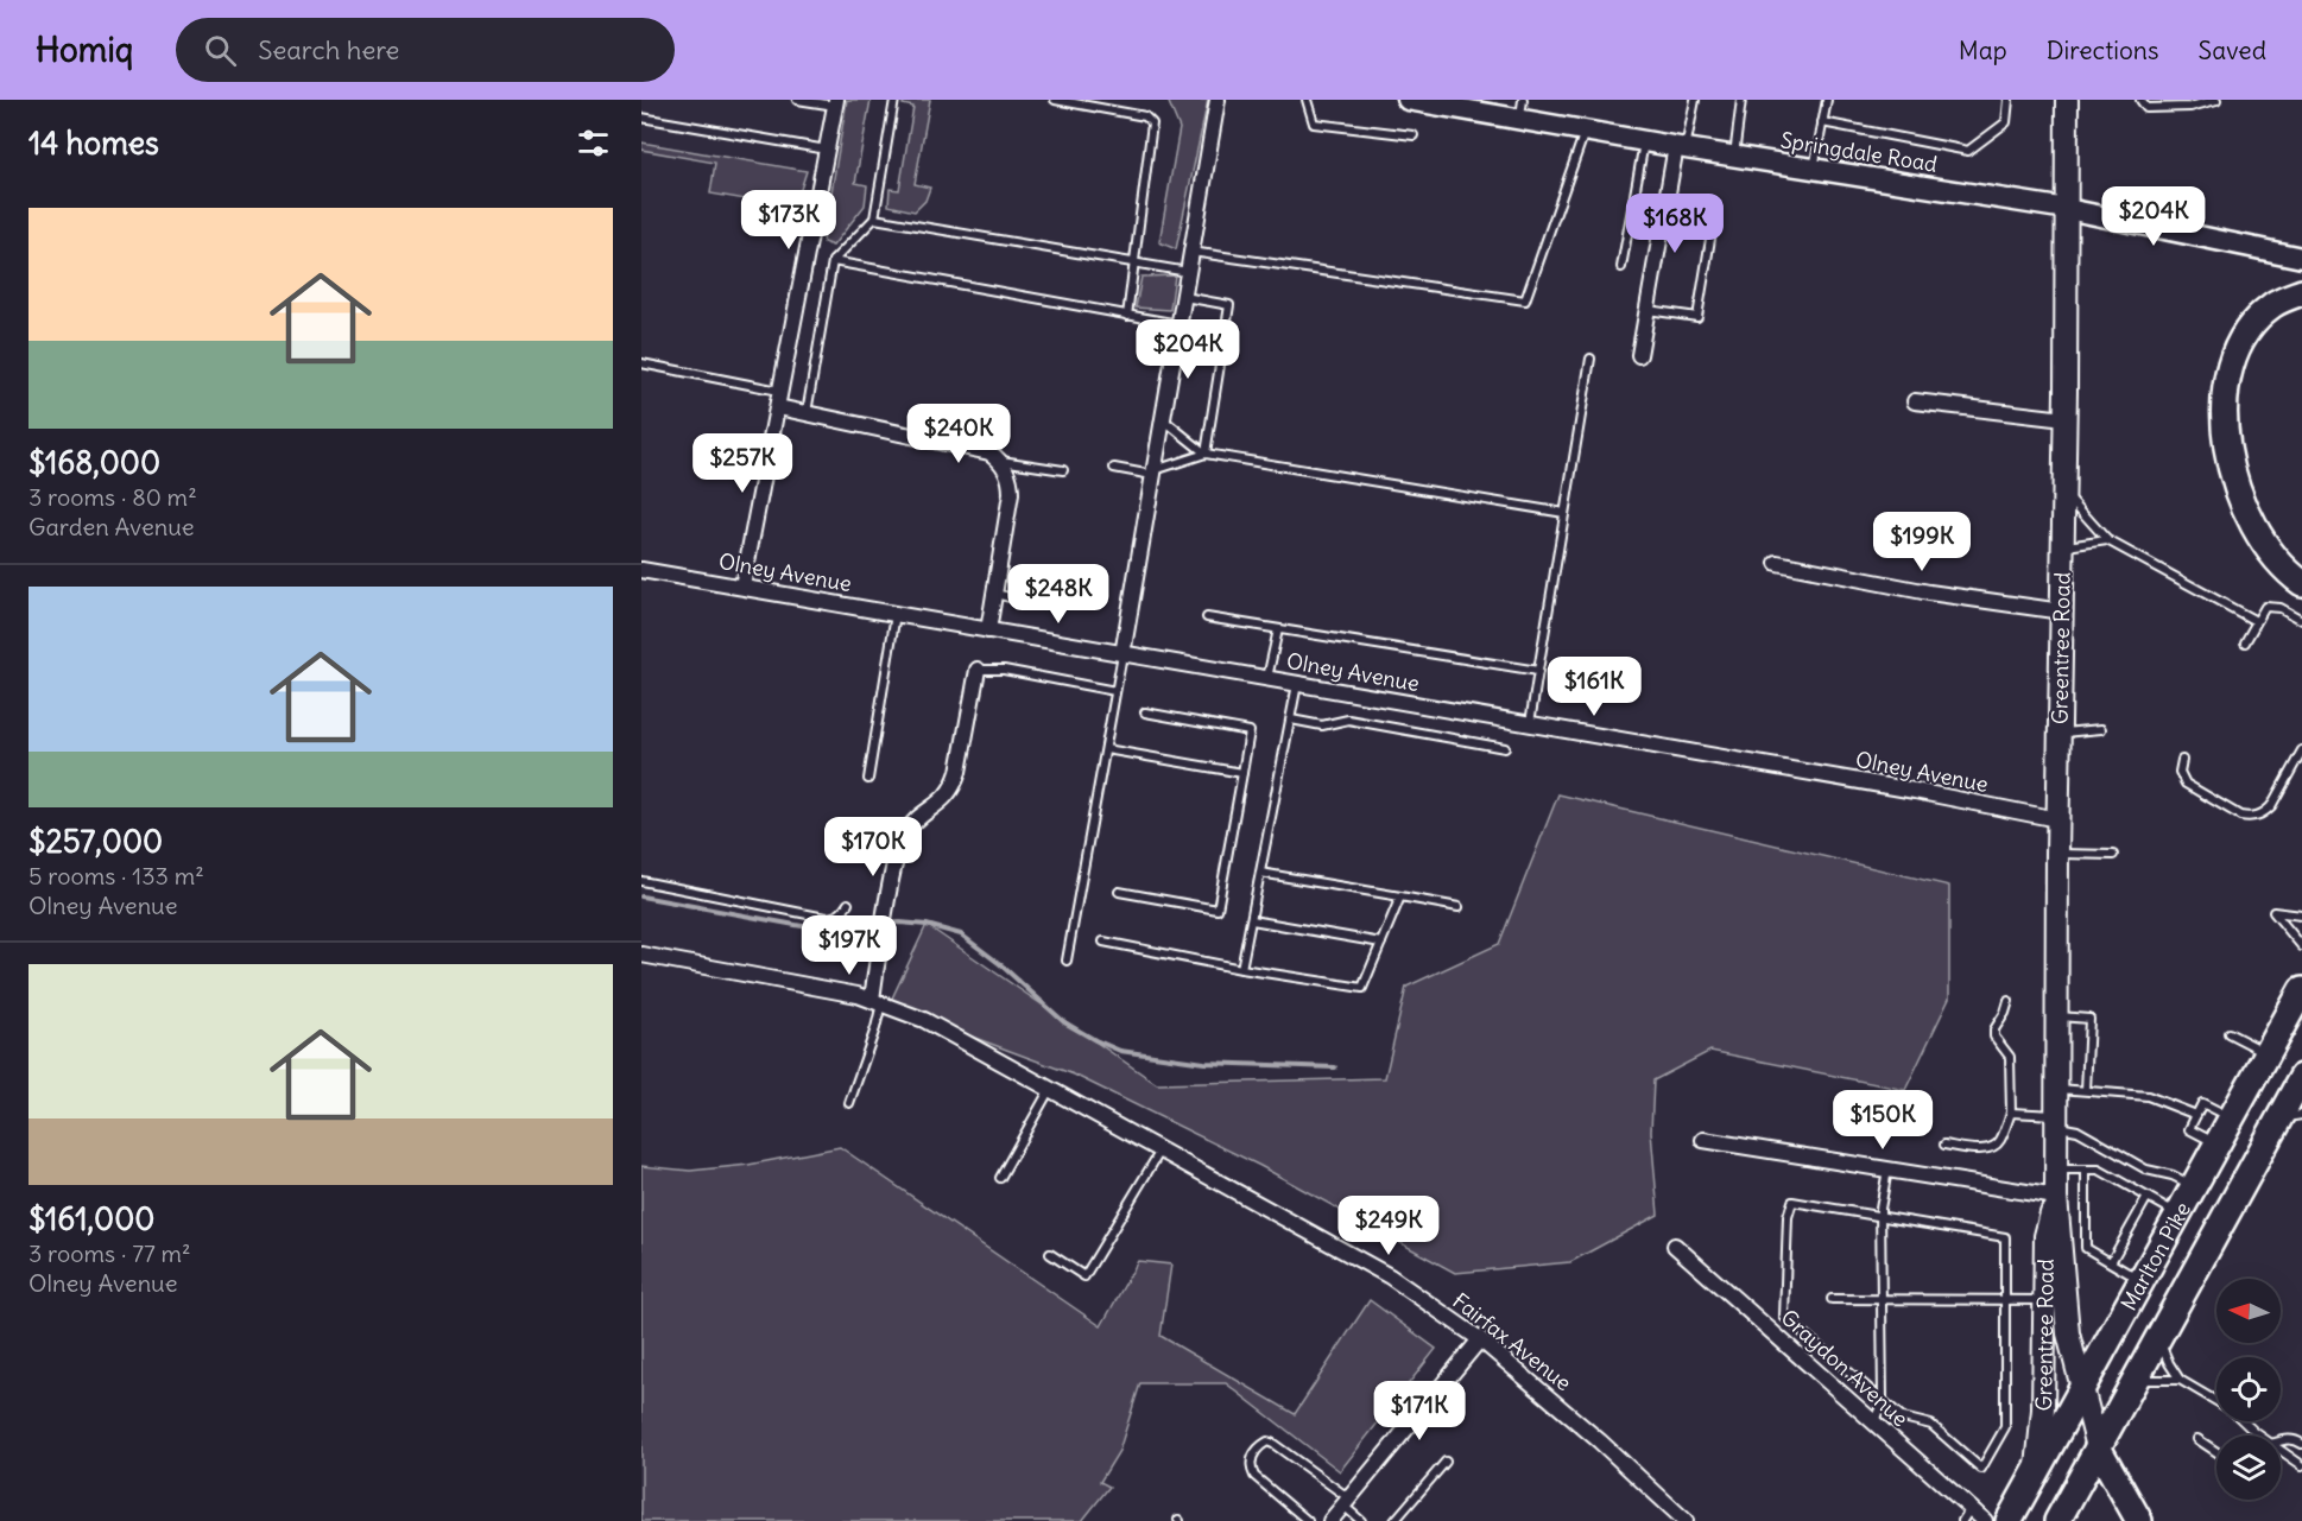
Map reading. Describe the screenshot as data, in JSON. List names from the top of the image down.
{
  "streets": {
    "highway": ["Marlton Pike"],
    "main road": ["Springdale Road", "Greentree Road"],
    "street": ["Olney Avenue", "Fairfax Avenue", "Graydon Avenue"]
  },
  "crossings": [
    ["Springdale Road", "Greentree Road"],
    ["Olney Avenue", "Greentree Road"],
    ["Greentree Road", "Marlton Pike"]
  ],
  "north": "left",
  "page": {
    "header": "Homiq",
    "search": "Search here",
    "nav": ["Map", "Directions", "Saved"],
    "heading": "14 homes",
    "list": [
      {
        "name": "$168,000",
        "note": "3 rooms · 80 m² · Garden Avenue"
      },
      {
        "name": "$257,000",
        "note": "5 rooms · 133 m² · Olney Avenue"
      },
      {
        "name": "$161,000",
        "note": "3 rooms · 77 m² · Olney Avenue"
      }
    ],
    "price": [
      "$204K",
      "$173K",
      "$168K",
      "$204K",
      "$240K",
      "$257K",
      "$199K",
      "$248K",
      "$161K",
      "$170K",
      "$197K",
      "$150K",
      "$249K",
      "$171K"
    ]
  }
}
